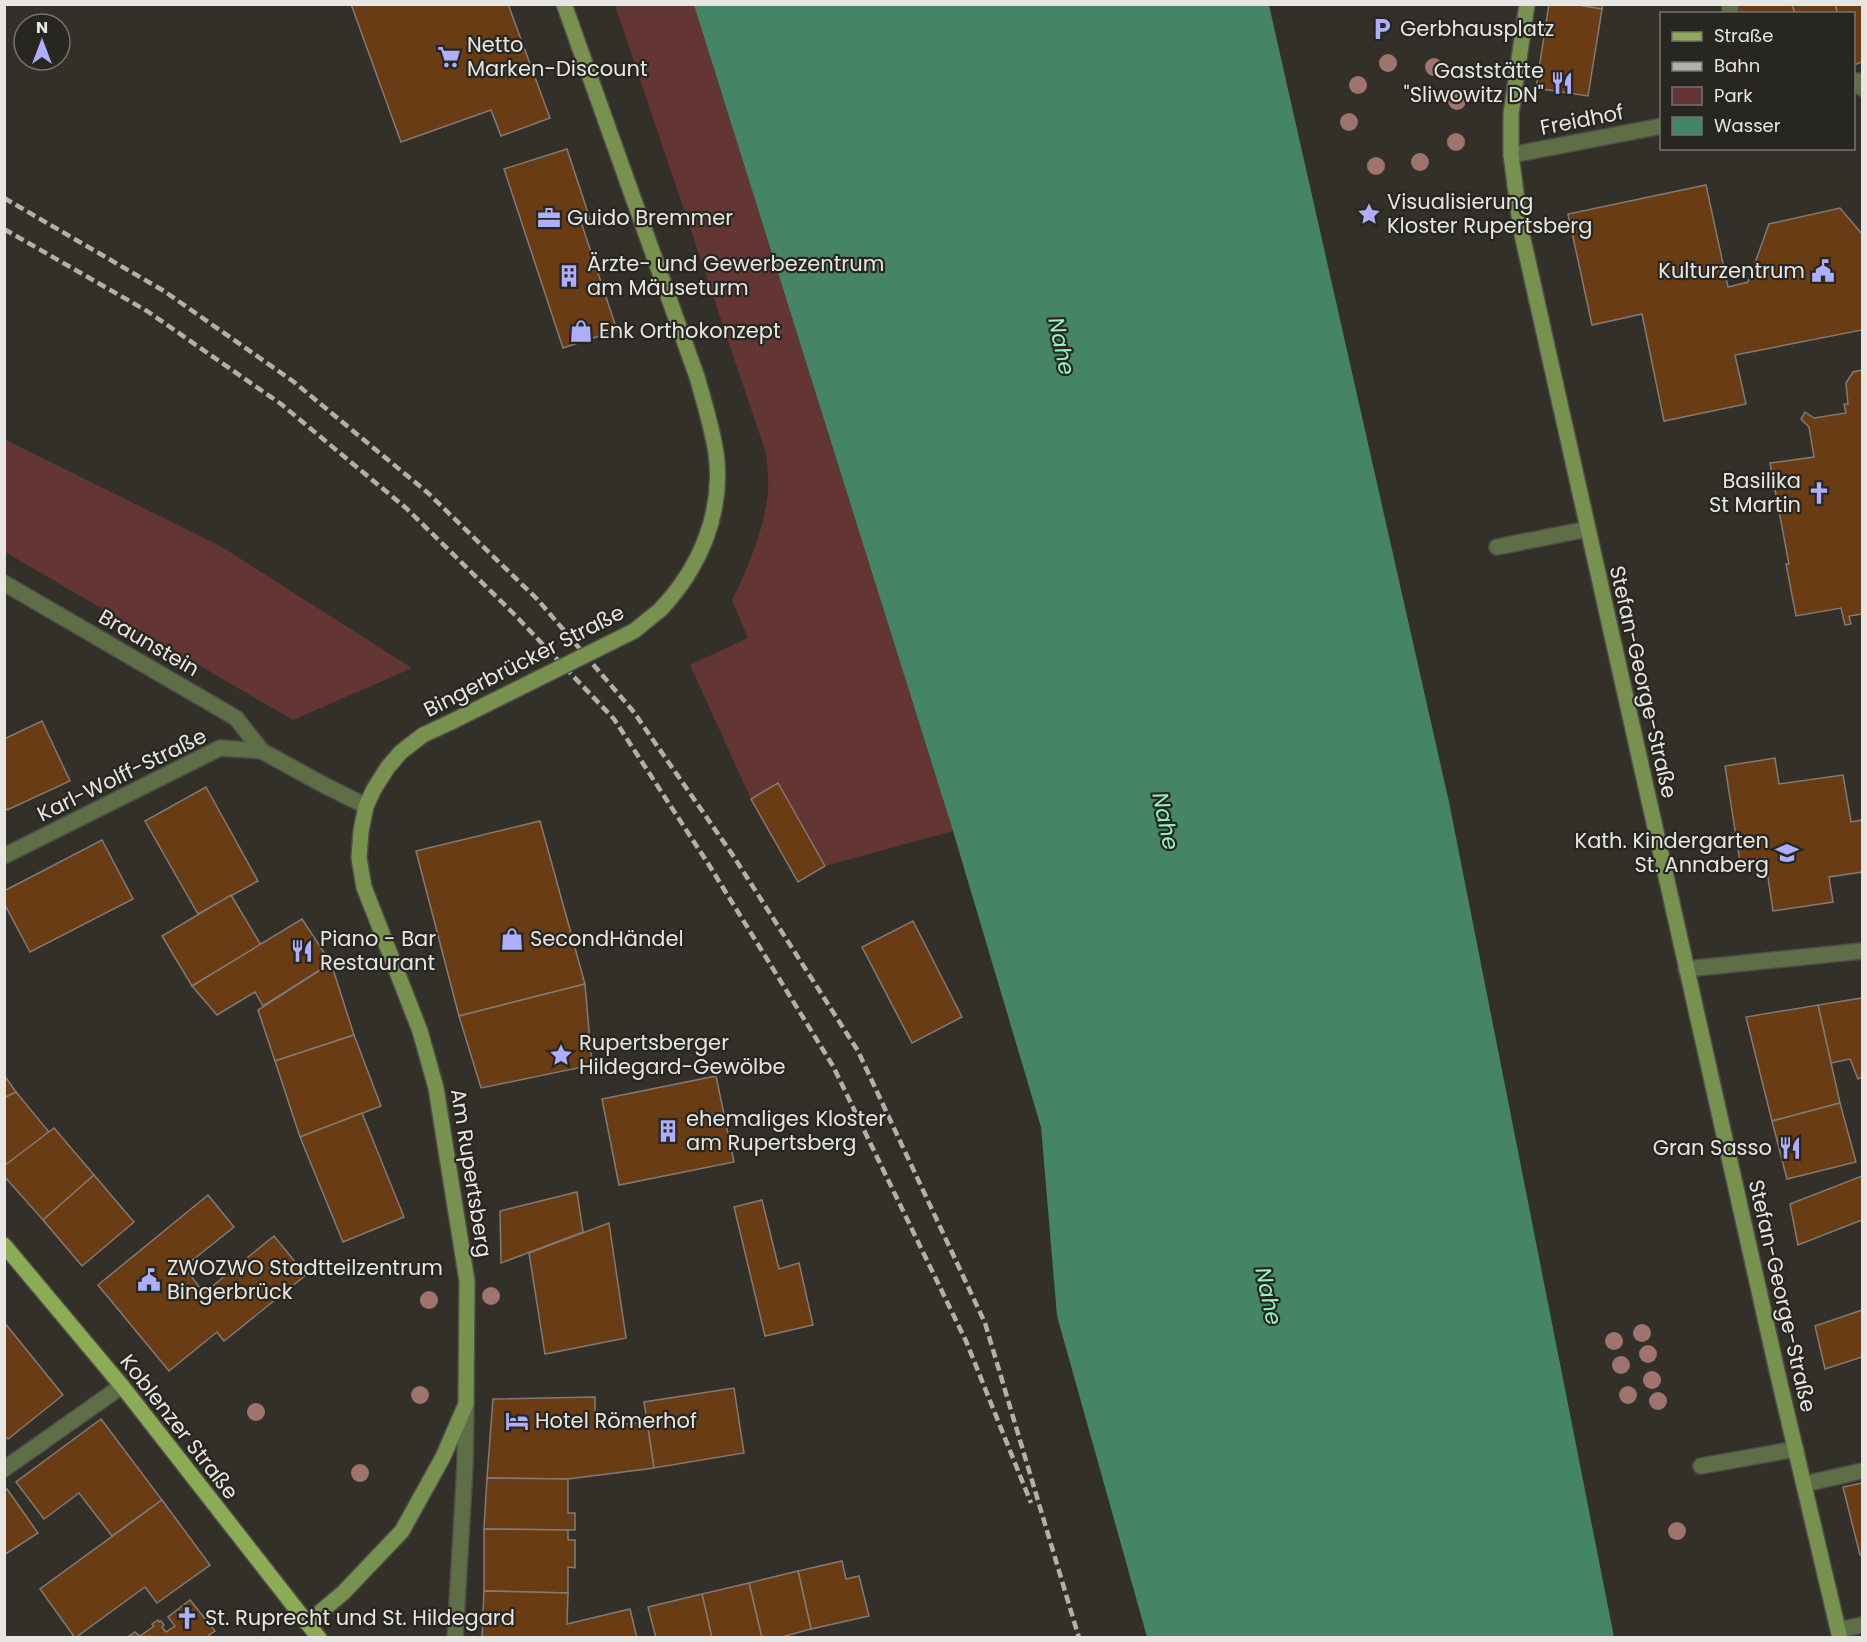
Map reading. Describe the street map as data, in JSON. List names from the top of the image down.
{
  "streets": {
    "main road": [
      "Bingerbrücker Straße",
      "Stefan-George-Straße",
      "Am Rupertsberg",
      "Koblenzer Straße"
    ],
    "street": ["Freidhof", "Braunstein", "Karl-Wolff-Straße"]
  },
  "crossings": [
    ["Freidhof", "Stefan-George-Straße"],
    ["Braunstein", "Karl-Wolff-Straße"],
    ["Bingerbrücker Straße", "Am Rupertsberg"],
    ["Am Rupertsberg", "Koblenzer Straße"]
  ],
  "water": ["Nahe"],
  "places": {
    "parking": ["Gerbhausplatz"],
    "supermarket": ["Netto Marken-Discount"],
    "restaurant": ["Gaststätte \"Sliwowitz DN\"", "Piano - Bar Restaurant", "Gran Sasso"],
    "place": ["Visualisierung Kloster Rupertsberg", "Rupertsberger Hildegard-Gewölbe"],
    "office": ["Guido Bremmer"],
    "public building": ["Kulturzentrum", "ZWOZWO Stadtteilzentrum Bingerbrück"],
    "building": ["Ärzte- und Gewerbezentrum am Mäuseturm", "ehemaliges Kloster am Rupertsberg"],
    "shop": ["Enk Orthokonzept", "SecondHändel"],
    "church": ["Basilika St Martin", "St. Ruprecht und St. Hildegard"],
    "school or university": ["Kath. Kindergarten St. Annaberg"],
    "hotel": ["Hotel Römerhof"]
  },
  "legend": [
    "Straße",
    "Bahn",
    "Park",
    "Wasser"
  ],
  "north": "top"
}
